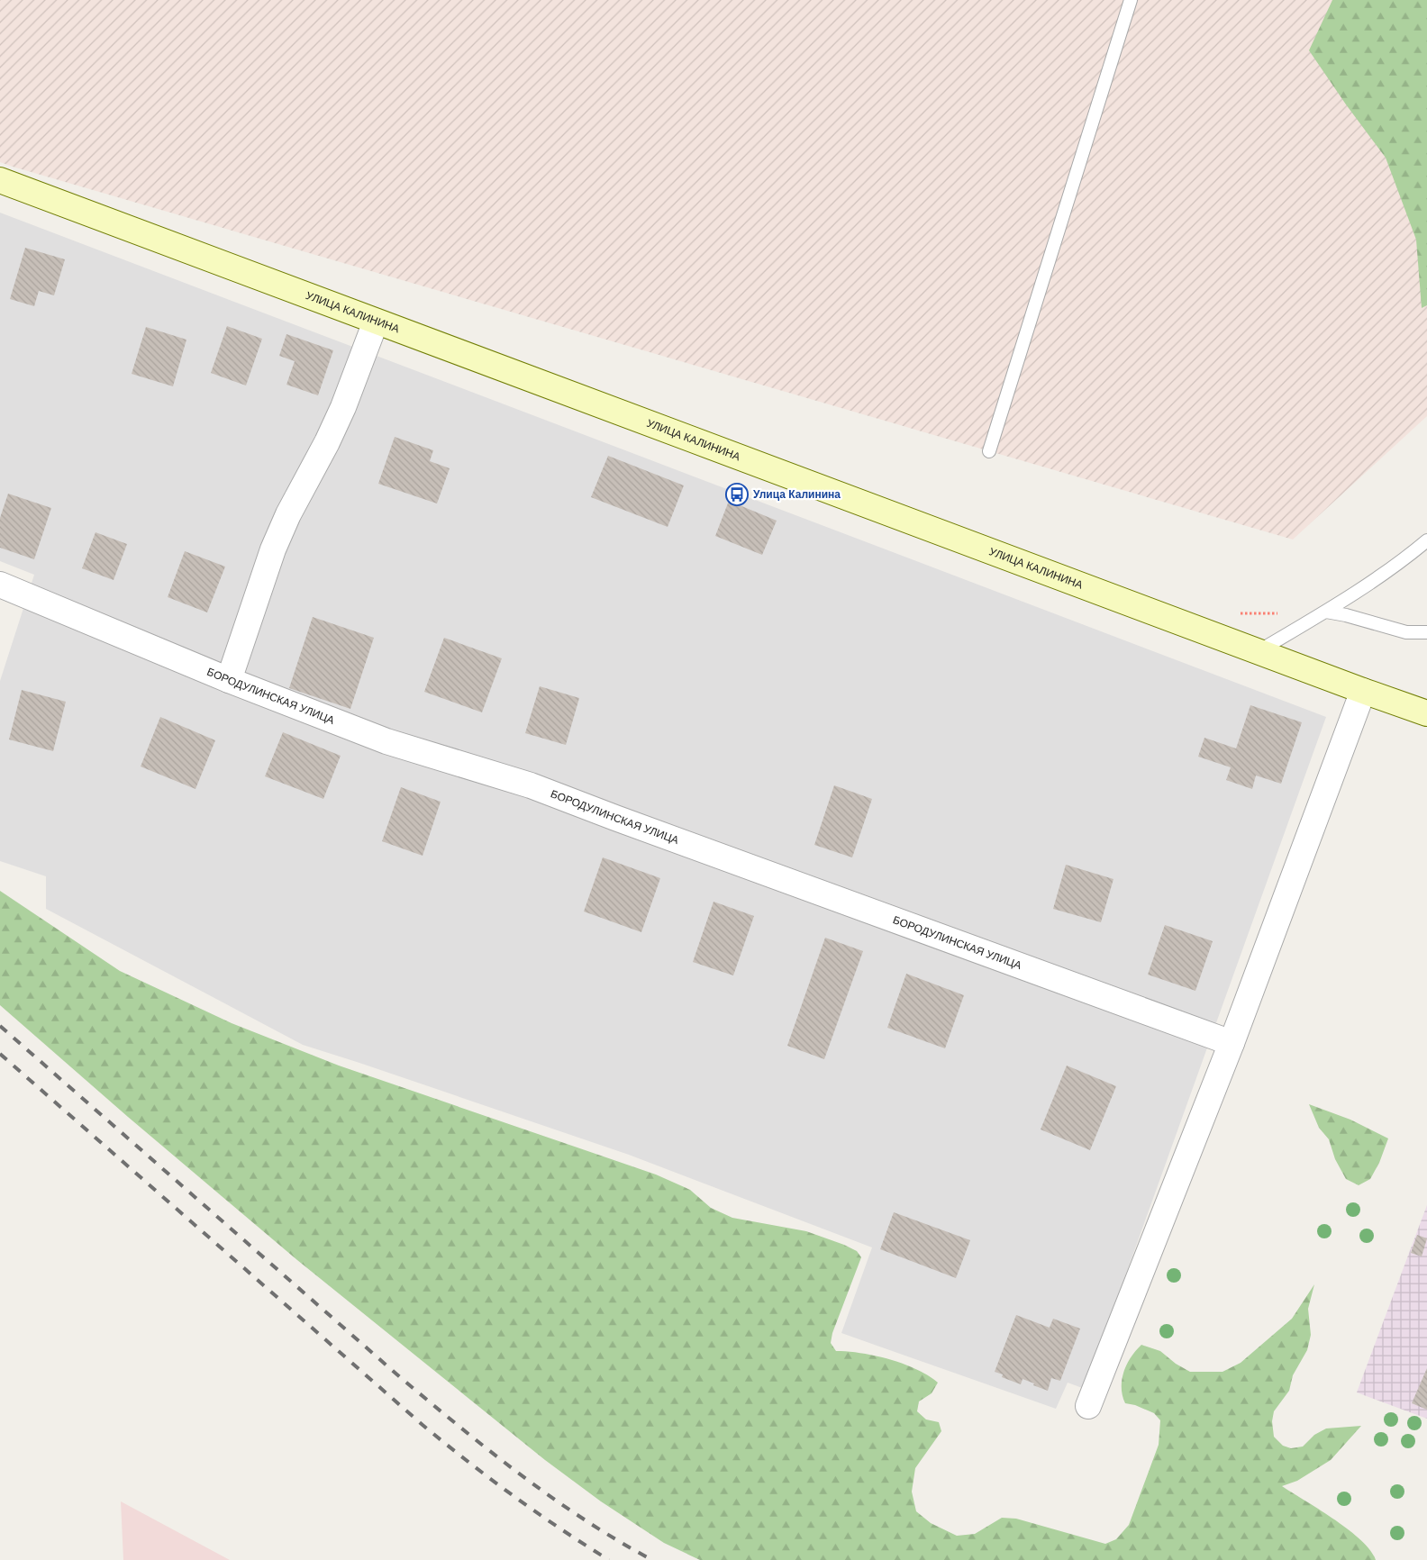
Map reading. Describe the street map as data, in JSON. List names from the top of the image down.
{
  "streets": {
    "main road": ["УЛИЦА КАЛИНИНА"],
    "street": ["БОРОДУЛИНСКАЯ УЛИЦА"]
  },
  "places": {
    "bus stop": ["Улица Калинина"]
  }
}
